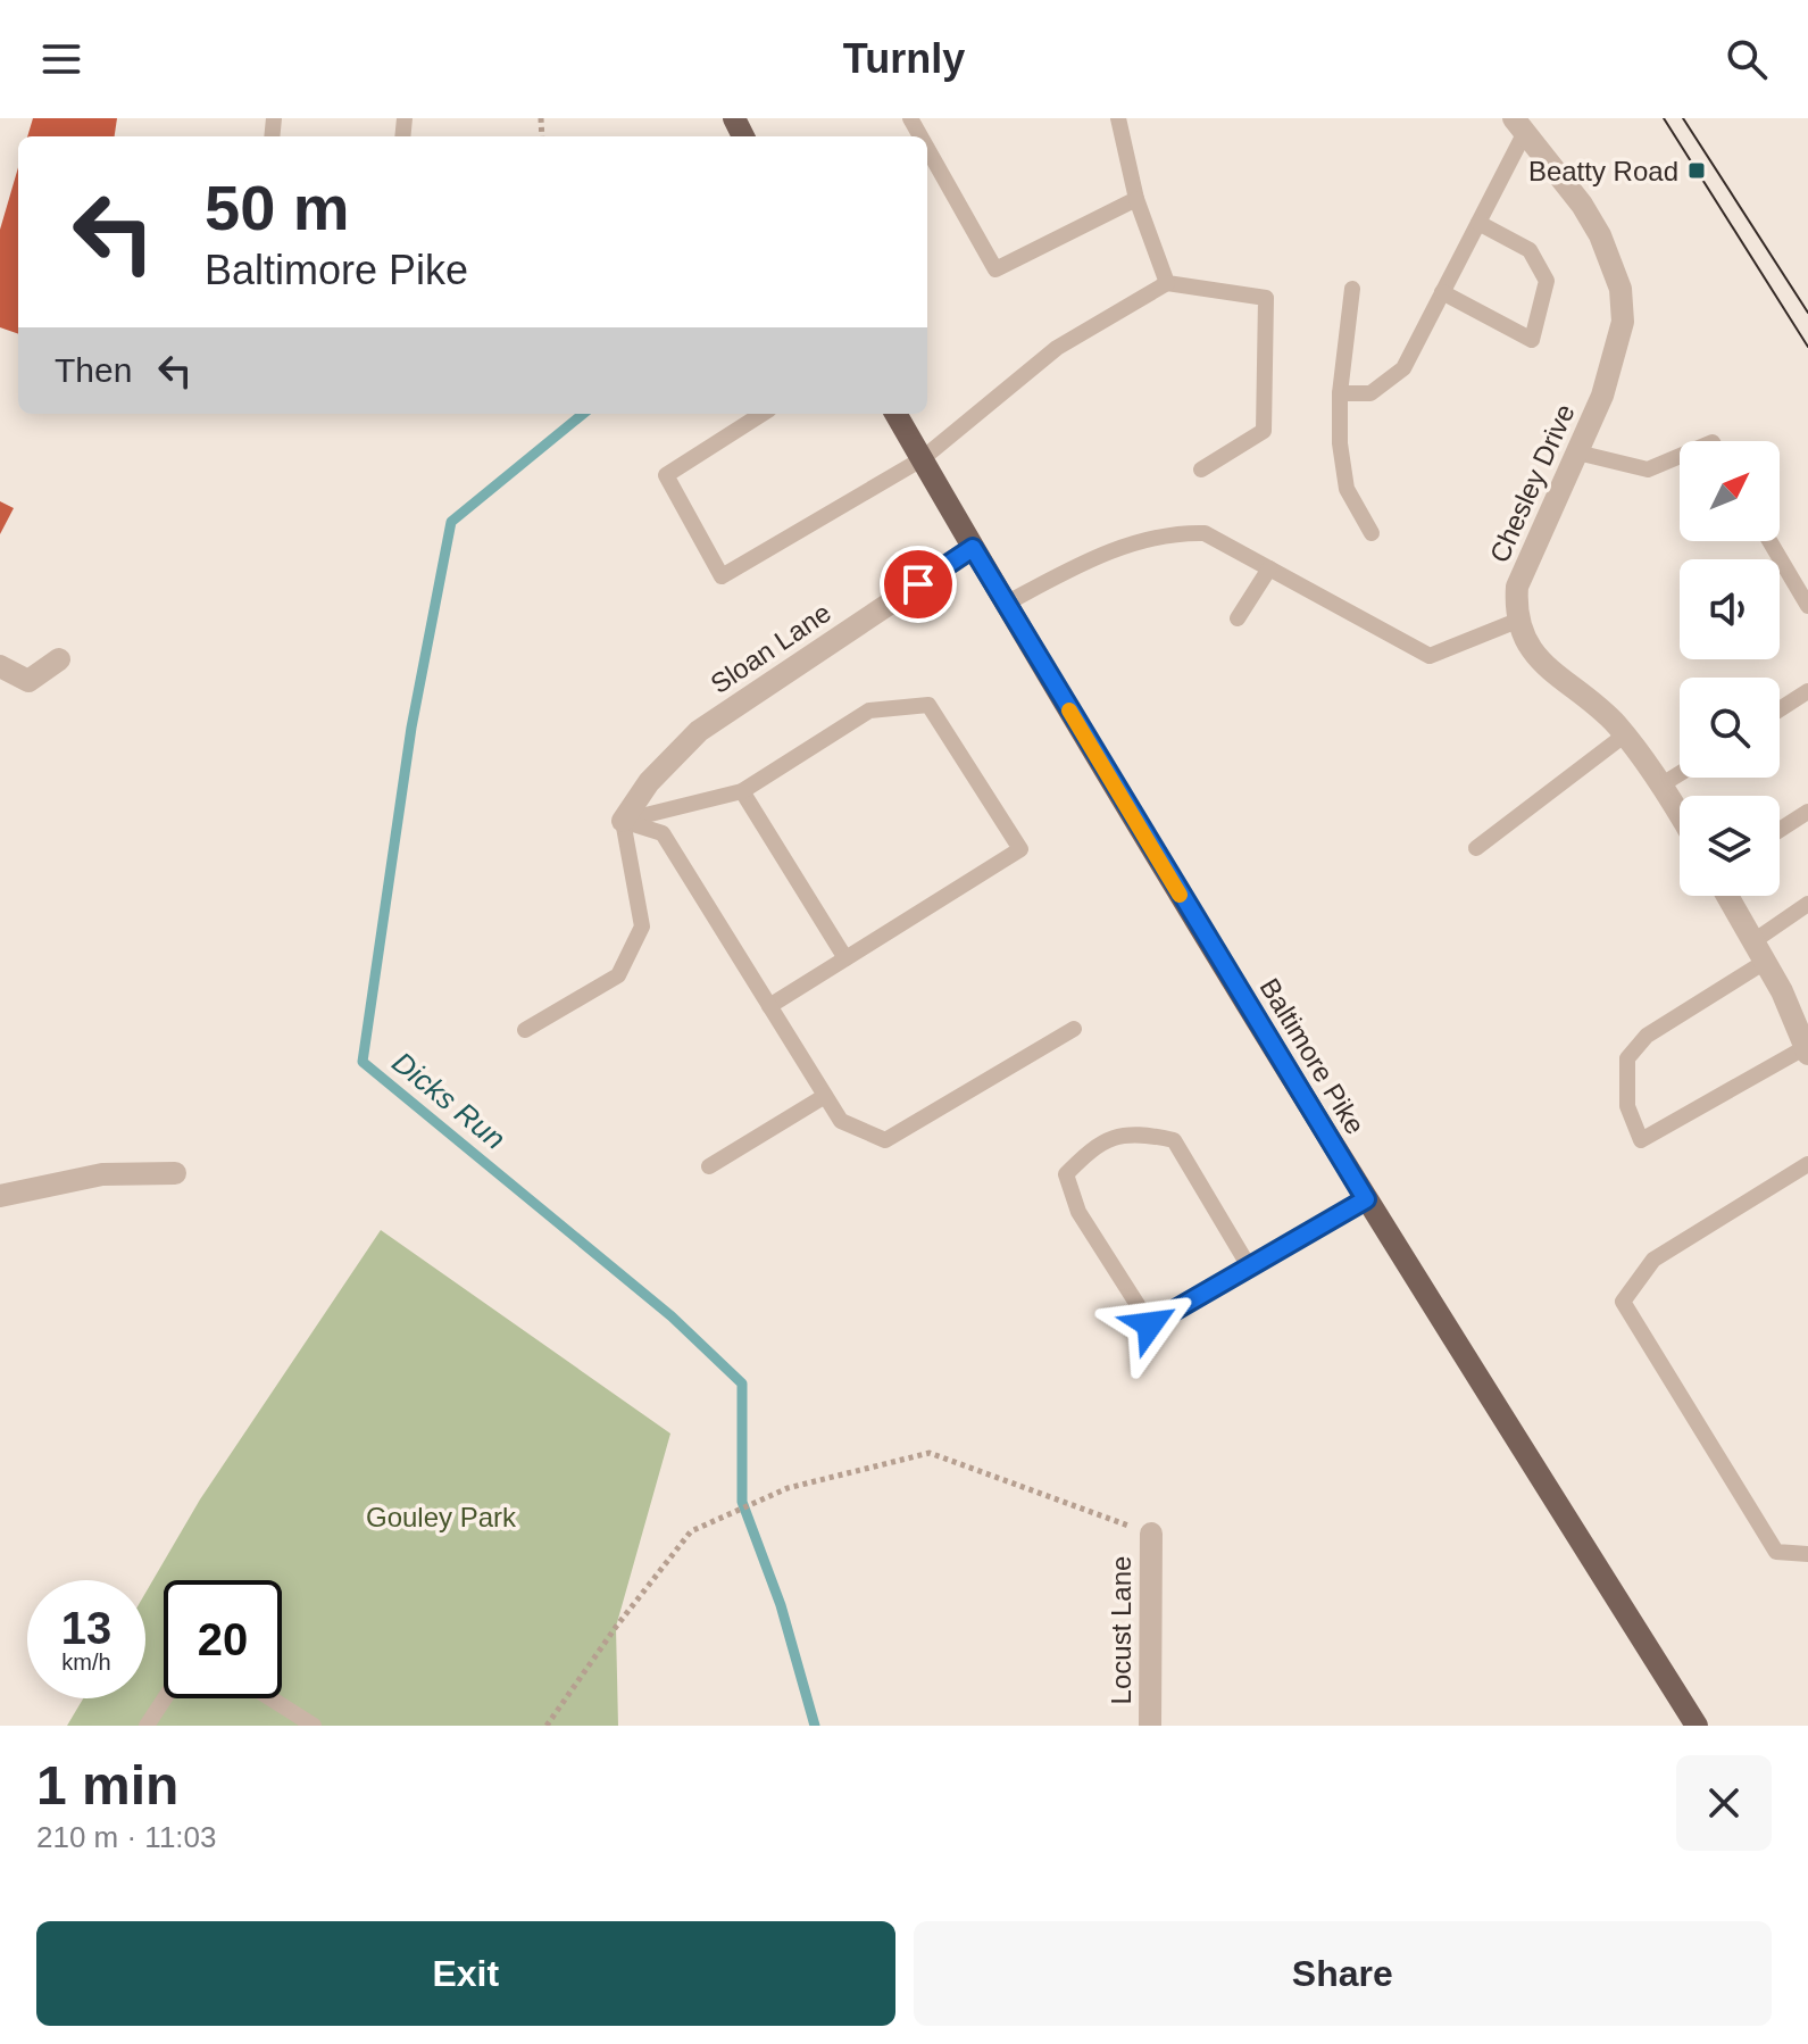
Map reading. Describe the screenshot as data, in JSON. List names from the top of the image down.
{
  "streets": {
    "main road": ["Baltimore Pike"],
    "street": ["Chesley Drive", "Sloan Lane", "Locust Lane"]
  },
  "crossings": [
    ["Sloan Lane", "Baltimore Pike"]
  ],
  "water": ["Dicks Run"],
  "parks": ["Gouley Park"],
  "places": {
    "transit": ["Beatty Road"]
  },
  "north": "top right",
  "page": {
    "header": "Turnly",
    "turn": ["50 m", "Baltimore Pike"],
    "then": "Then",
    "speed": "13 km/h",
    "limit": "20",
    "heading": ["1 min", "210 m · 11:03"],
    "buttons": ["Exit", "Share"]
  }
}
